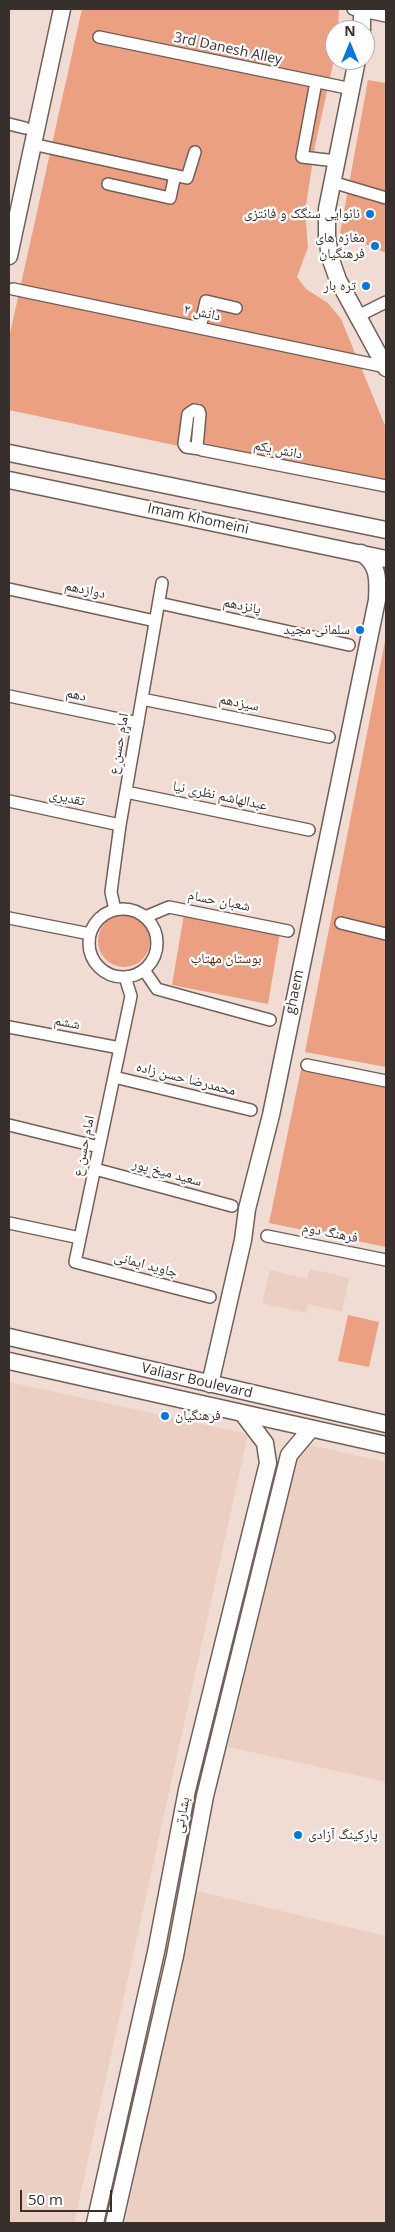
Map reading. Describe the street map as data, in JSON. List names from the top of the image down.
{
  "streets": {
    "street": [
      "3rd Danesh Alley",
      "دانش ۲",
      "دانش یکم",
      "Imam Khomeini",
      "دوازدهم",
      "پانزدهم",
      "دهم",
      "سیزدهم",
      "امام حسن ع",
      "عبدالهاشم نظری نیا",
      "تقدیری",
      "شعبان حسام",
      "ghaem",
      "ششم",
      "محمدرضا حسن زاده",
      "سعید میخ پور",
      "فرهنگ دوم",
      "جاوید ایمانی",
      "Valiasr Boulevard",
      "بشارتی"
    ]
  },
  "crossings": [
    ["Imam Khomeini", "ghaem"],
    ["دوازدهم", "امام حسن ع"],
    ["پانزدهم", "امام حسن ع"],
    ["دهم", "امام حسن ع"],
    ["سیزدهم", "امام حسن ع"],
    ["امام حسن ع", "عبدالهاشم نظری نیا"],
    ["امام حسن ع", "تقدیری"],
    ["امام حسن ع", "شعبان حسام"],
    ["امام حسن ع", "ششم"],
    ["امام حسن ع", "محمدرضا حسن زاده"],
    ["امام حسن ع", "سعید میخ پور"],
    ["امام حسن ع", "جاوید ایمانی"],
    ["ghaem", "Valiasr Boulevard"],
    ["Valiasr Boulevard", "بشارتی"]
  ],
  "parks": ["بوستان مهتاب"],
  "places": [
    "نانوایی سنگک و فانتزی",
    "مغازه های فرهنگیان",
    "تره بار",
    "سلمانی مجید",
    "فرهنگیان",
    "پارکینگ آزادی"
  ],
  "scale_bar": "50 m",
  "north": "top"
}
